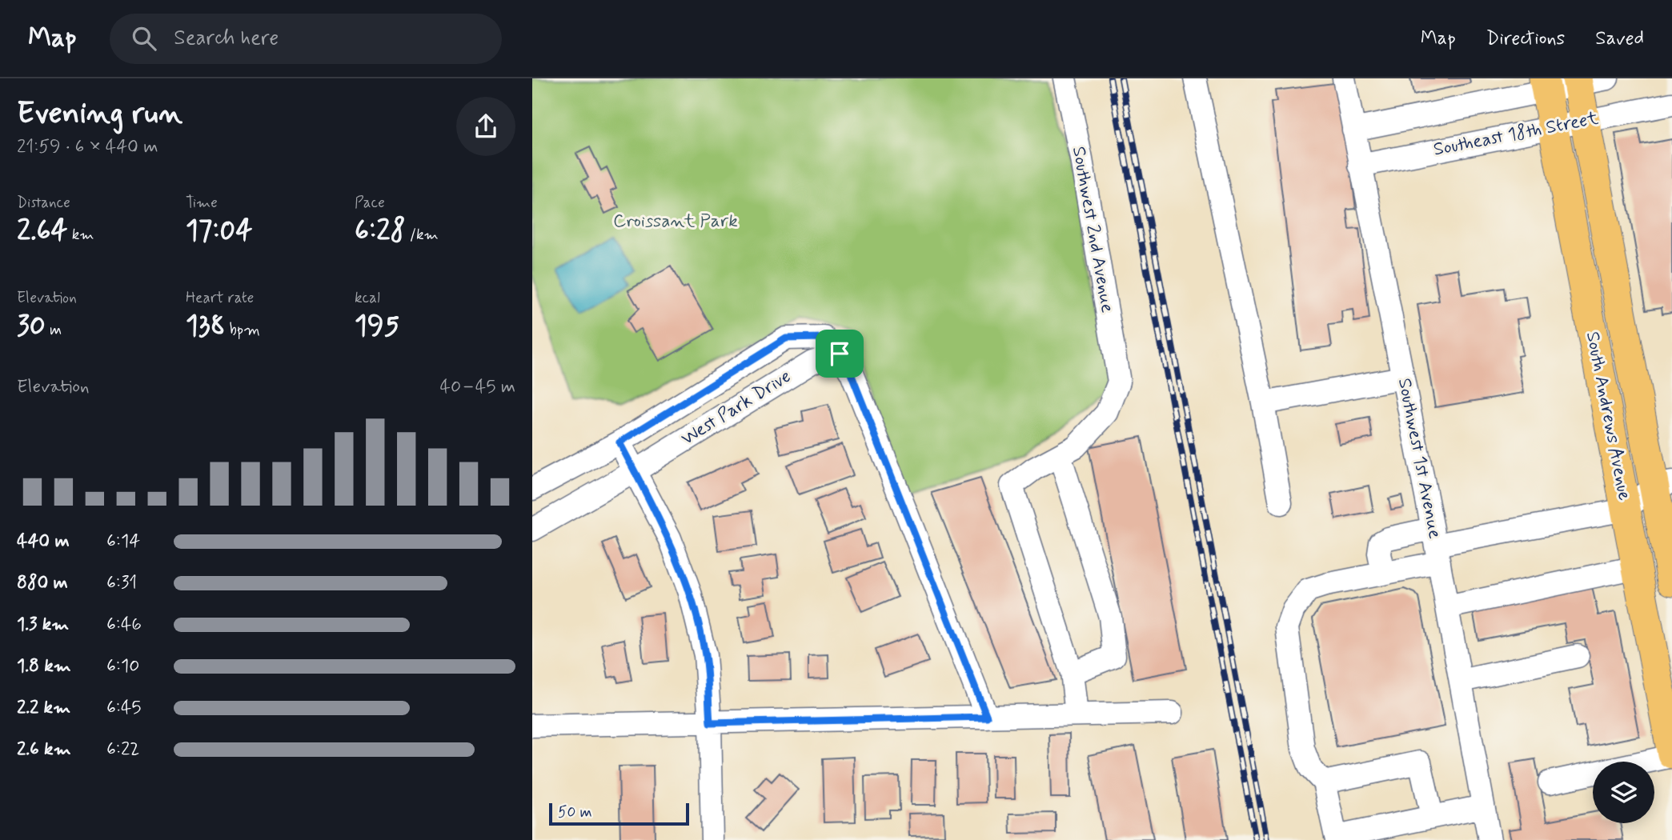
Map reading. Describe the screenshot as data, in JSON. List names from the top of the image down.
{
  "streets": {
    "main road": ["South Andrews Avenue"],
    "street": [
      "Southeast 18th Street",
      "Southwest 2nd Avenue",
      "West Park Drive",
      "Southwest 1st Avenue"
    ]
  },
  "crossings": [
    ["Southeast 18th Street", "South Andrews Avenue"],
    ["Southeast 18th Street", "Southwest 1st Avenue"]
  ],
  "parks": ["Croissant Park"],
  "scale_bar": "50 m",
  "page": {
    "header": "Map",
    "search": "Search here",
    "nav": ["Map", "Directions", "Saved"],
    "heading": ["Evening run", "21:59 · 6 × 440 m"],
    "stats": [
      ["Distance", "2.64 km"],
      ["Time", "17:04"],
      ["Pace", "6:28 /km"],
      ["Elevation", "30 m"],
      ["Heart rate", "138 bpm"],
      ["kcal", "195"]
    ],
    "chart": ["Elevation", "40–45 m"],
    "list": [
      {
        "name": "440 m",
        "note": "6:14"
      },
      {
        "name": "880 m",
        "note": "6:31"
      },
      {
        "name": "1.3 km",
        "note": "6:46"
      },
      {
        "name": "1.8 km",
        "note": "6:10"
      },
      {
        "name": "2.2 km",
        "note": "6:45"
      },
      {
        "name": "2.6 km",
        "note": "6:22"
      }
    ],
    "scale": "50 m"
  }
}
